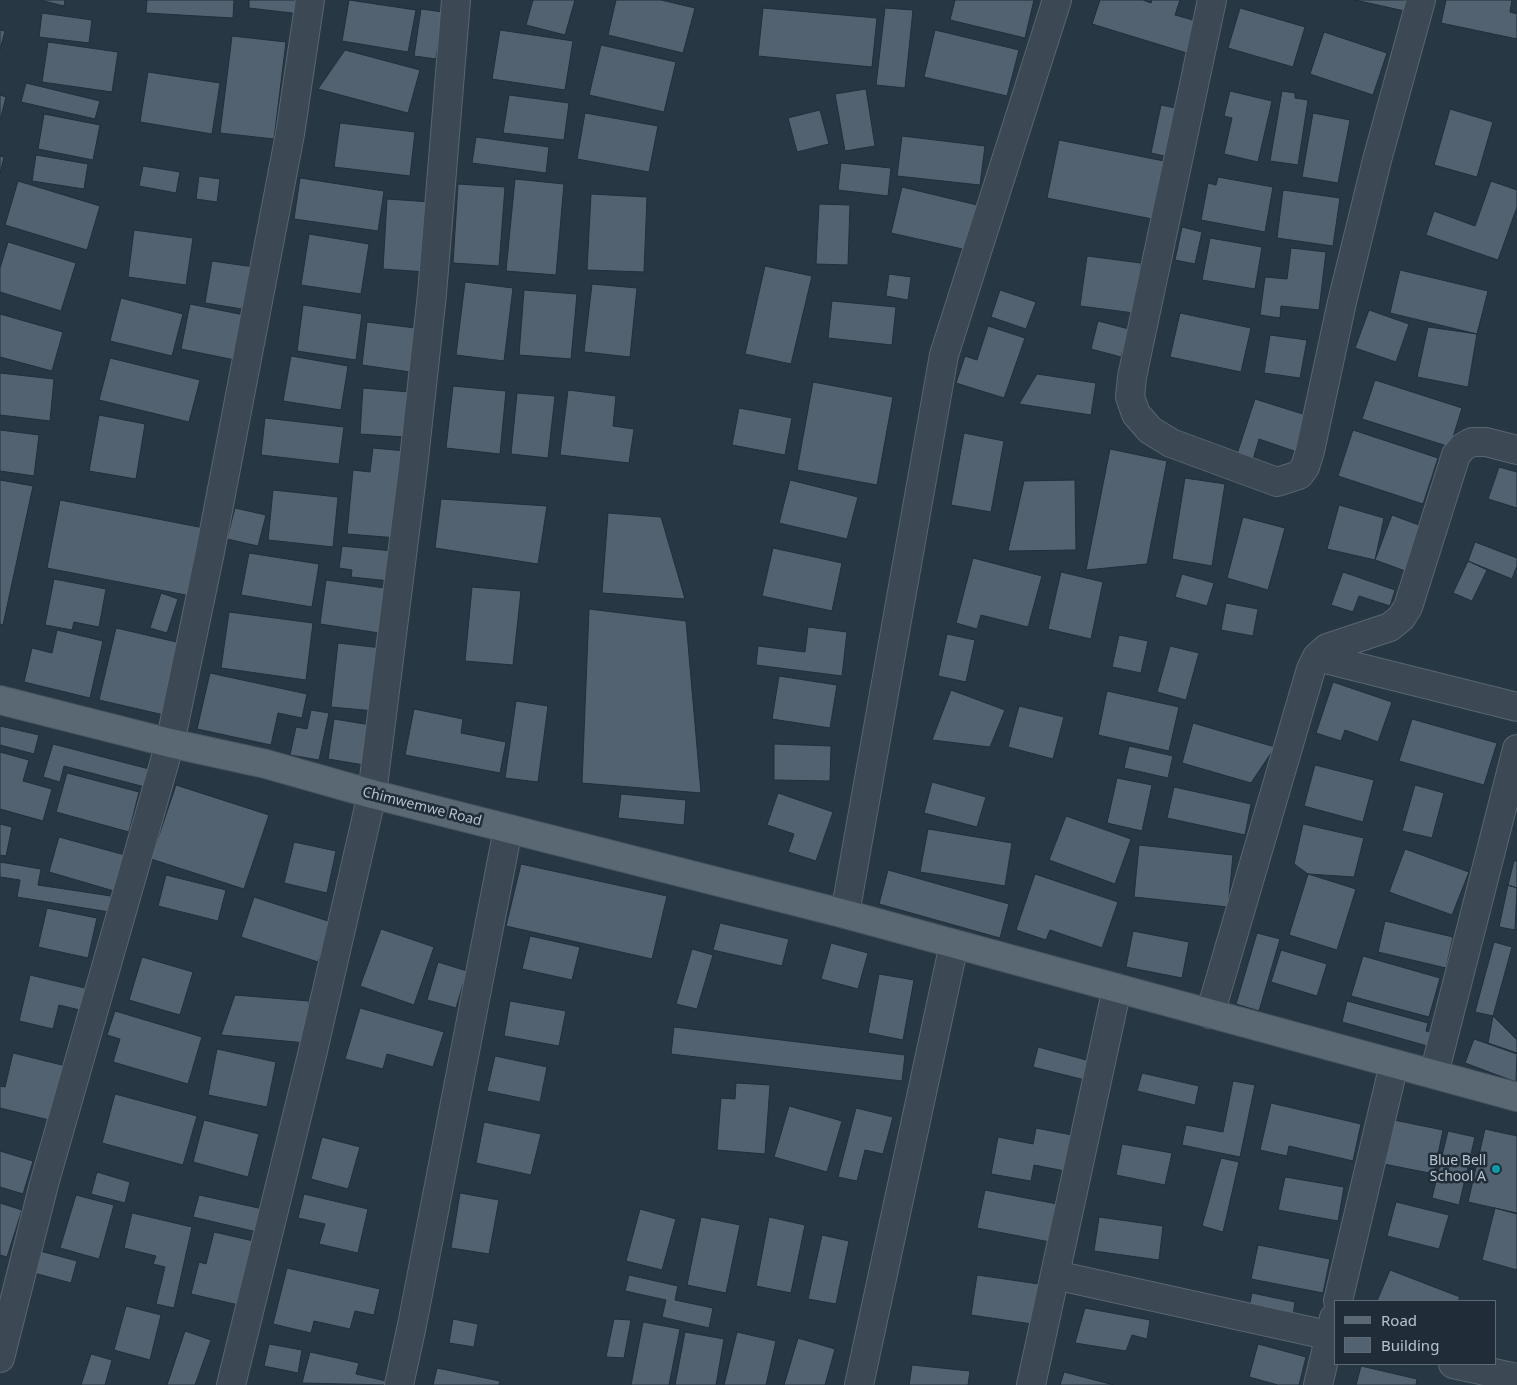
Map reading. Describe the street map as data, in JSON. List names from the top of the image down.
{
  "streets": {
    "main road": ["Chimwemwe Road"]
  },
  "places": ["Blue Bell School A"],
  "legend": ["Road", "Building"]
}
